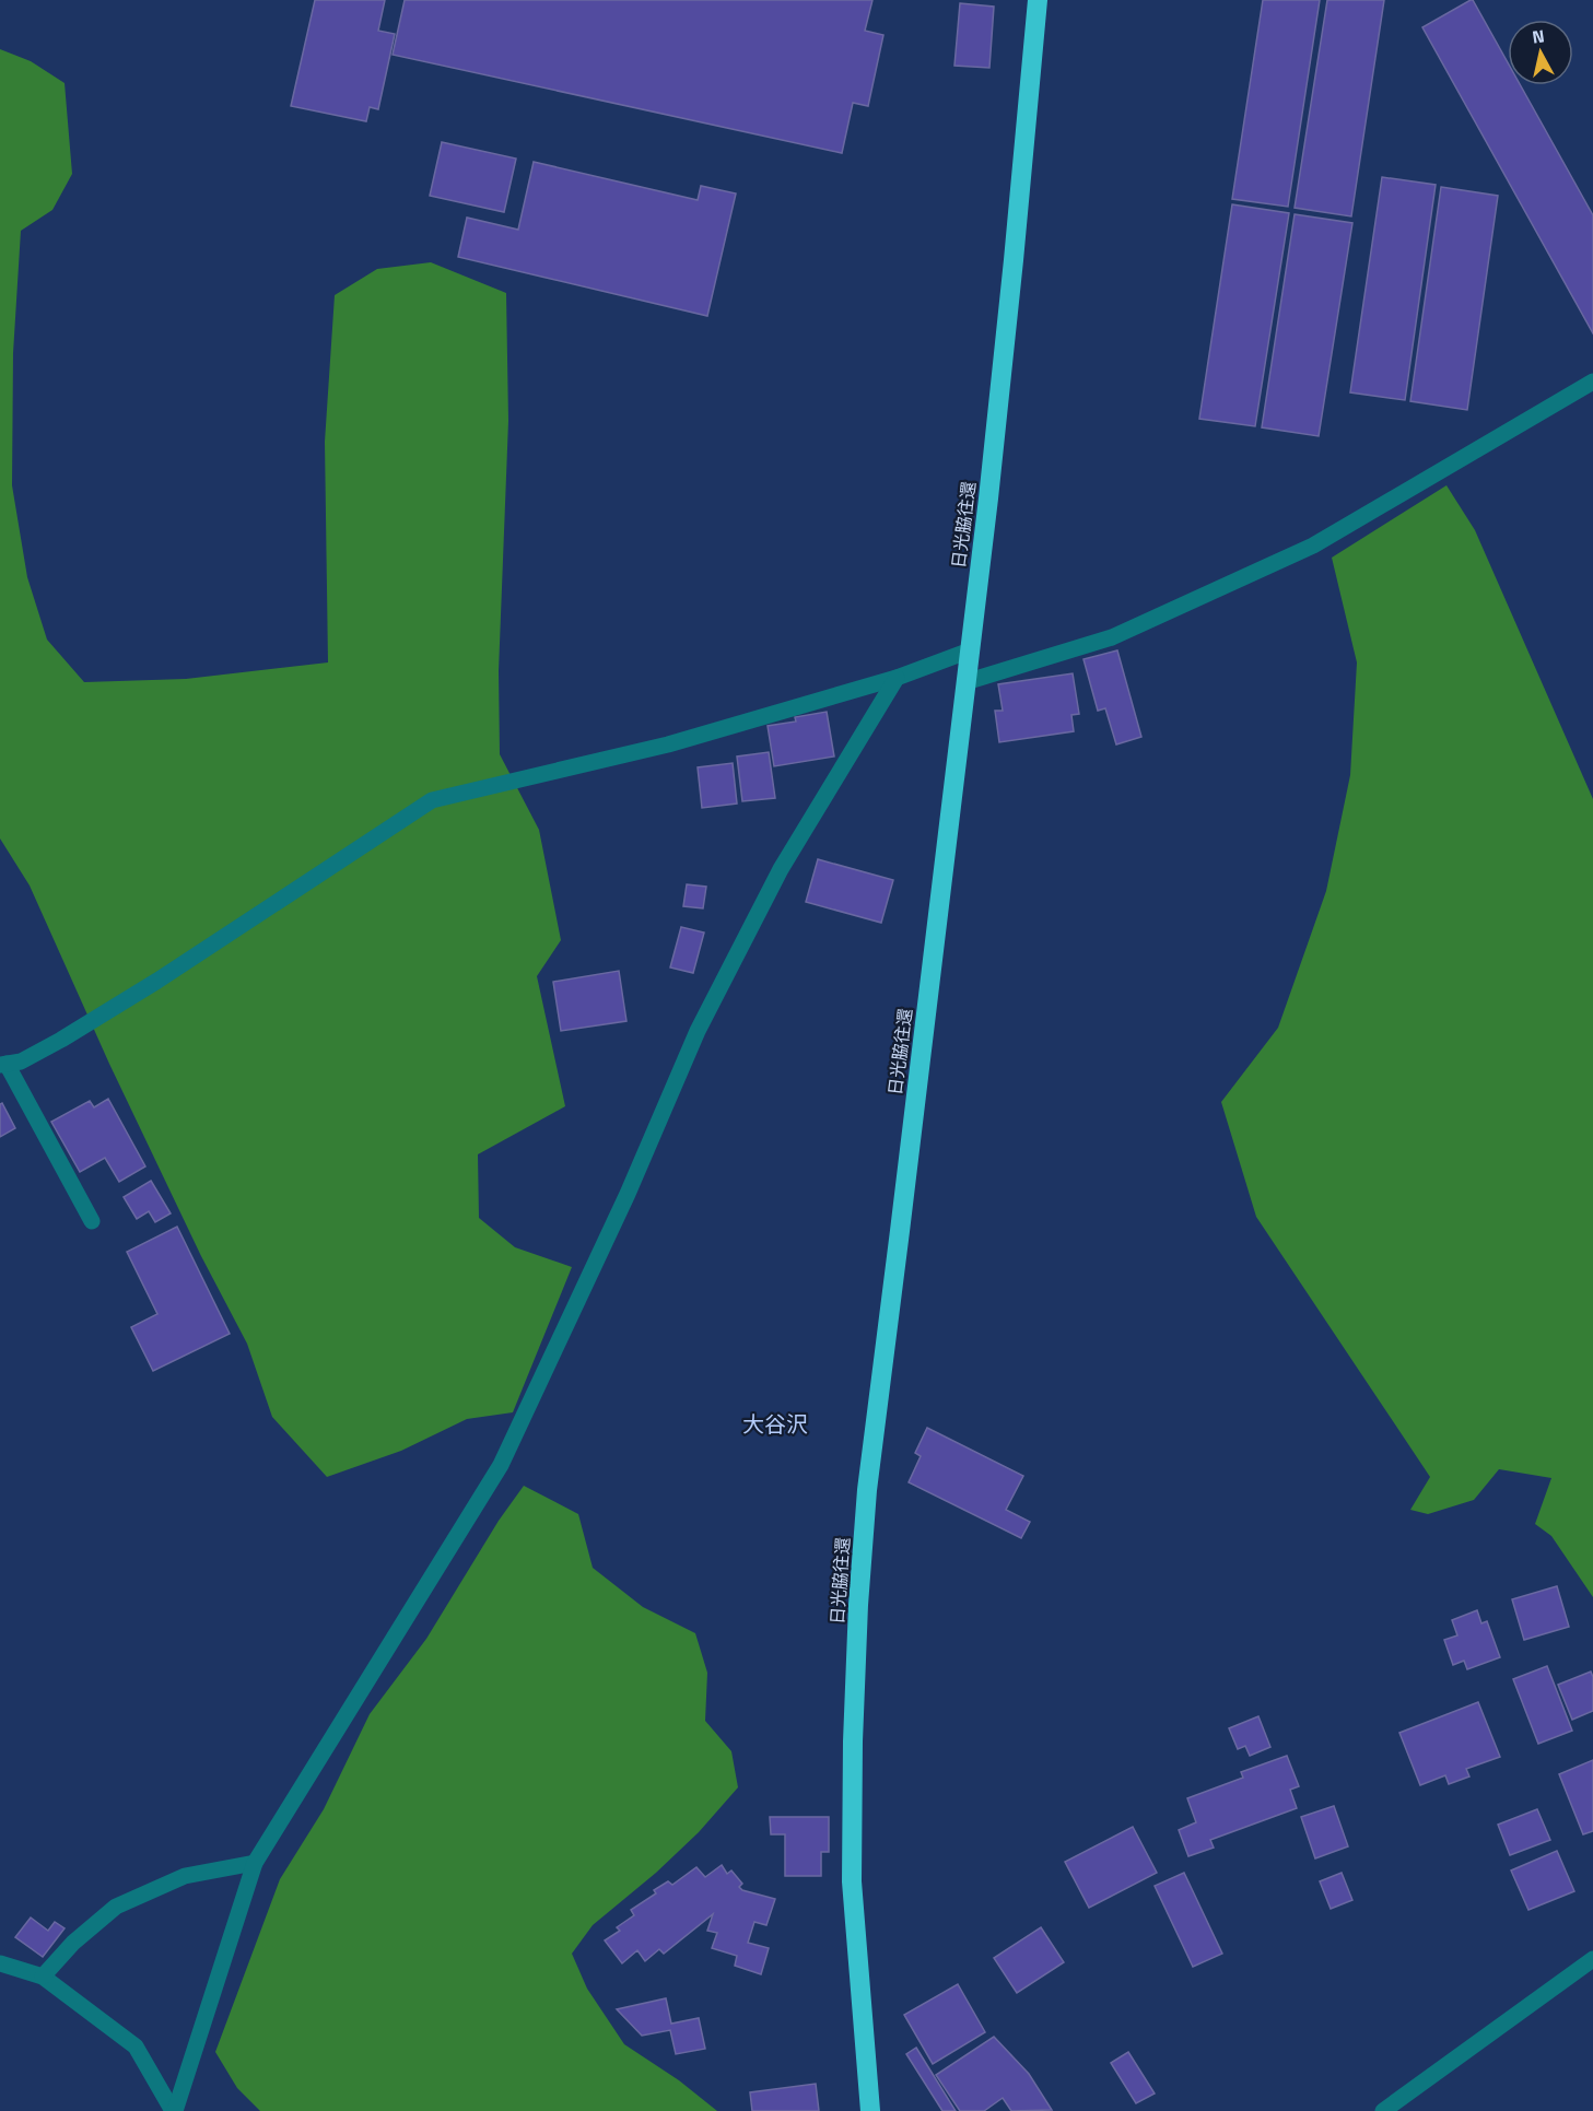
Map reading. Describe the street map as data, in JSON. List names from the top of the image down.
{
  "streets": {
    "highway": ["日光脇往還"]
  },
  "districts": ["大谷沢"],
  "north": "top"
}
